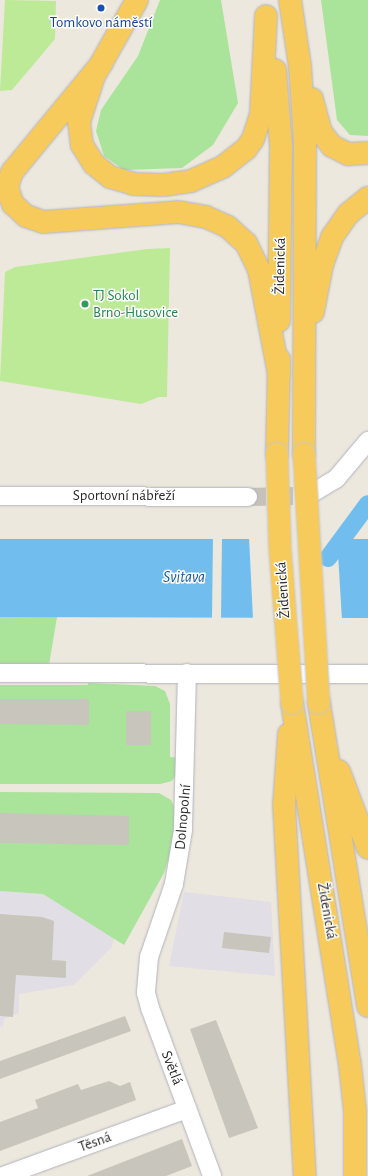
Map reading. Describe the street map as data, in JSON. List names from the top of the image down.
{
  "streets": {
    "highway": ["Židenická"],
    "street": [
      "Sportovní nábřeží",
      "Dolnopolní",
      "Světlá",
      "Těsná"
    ]
  },
  "crossings": [
    ["Dolnopolní", "Světlá"],
    ["Světlá", "Těsná"]
  ],
  "water": ["Svitava"],
  "places": ["Tomkovo náměstí", "TJ Sokol Brno-Husovice"]
}
